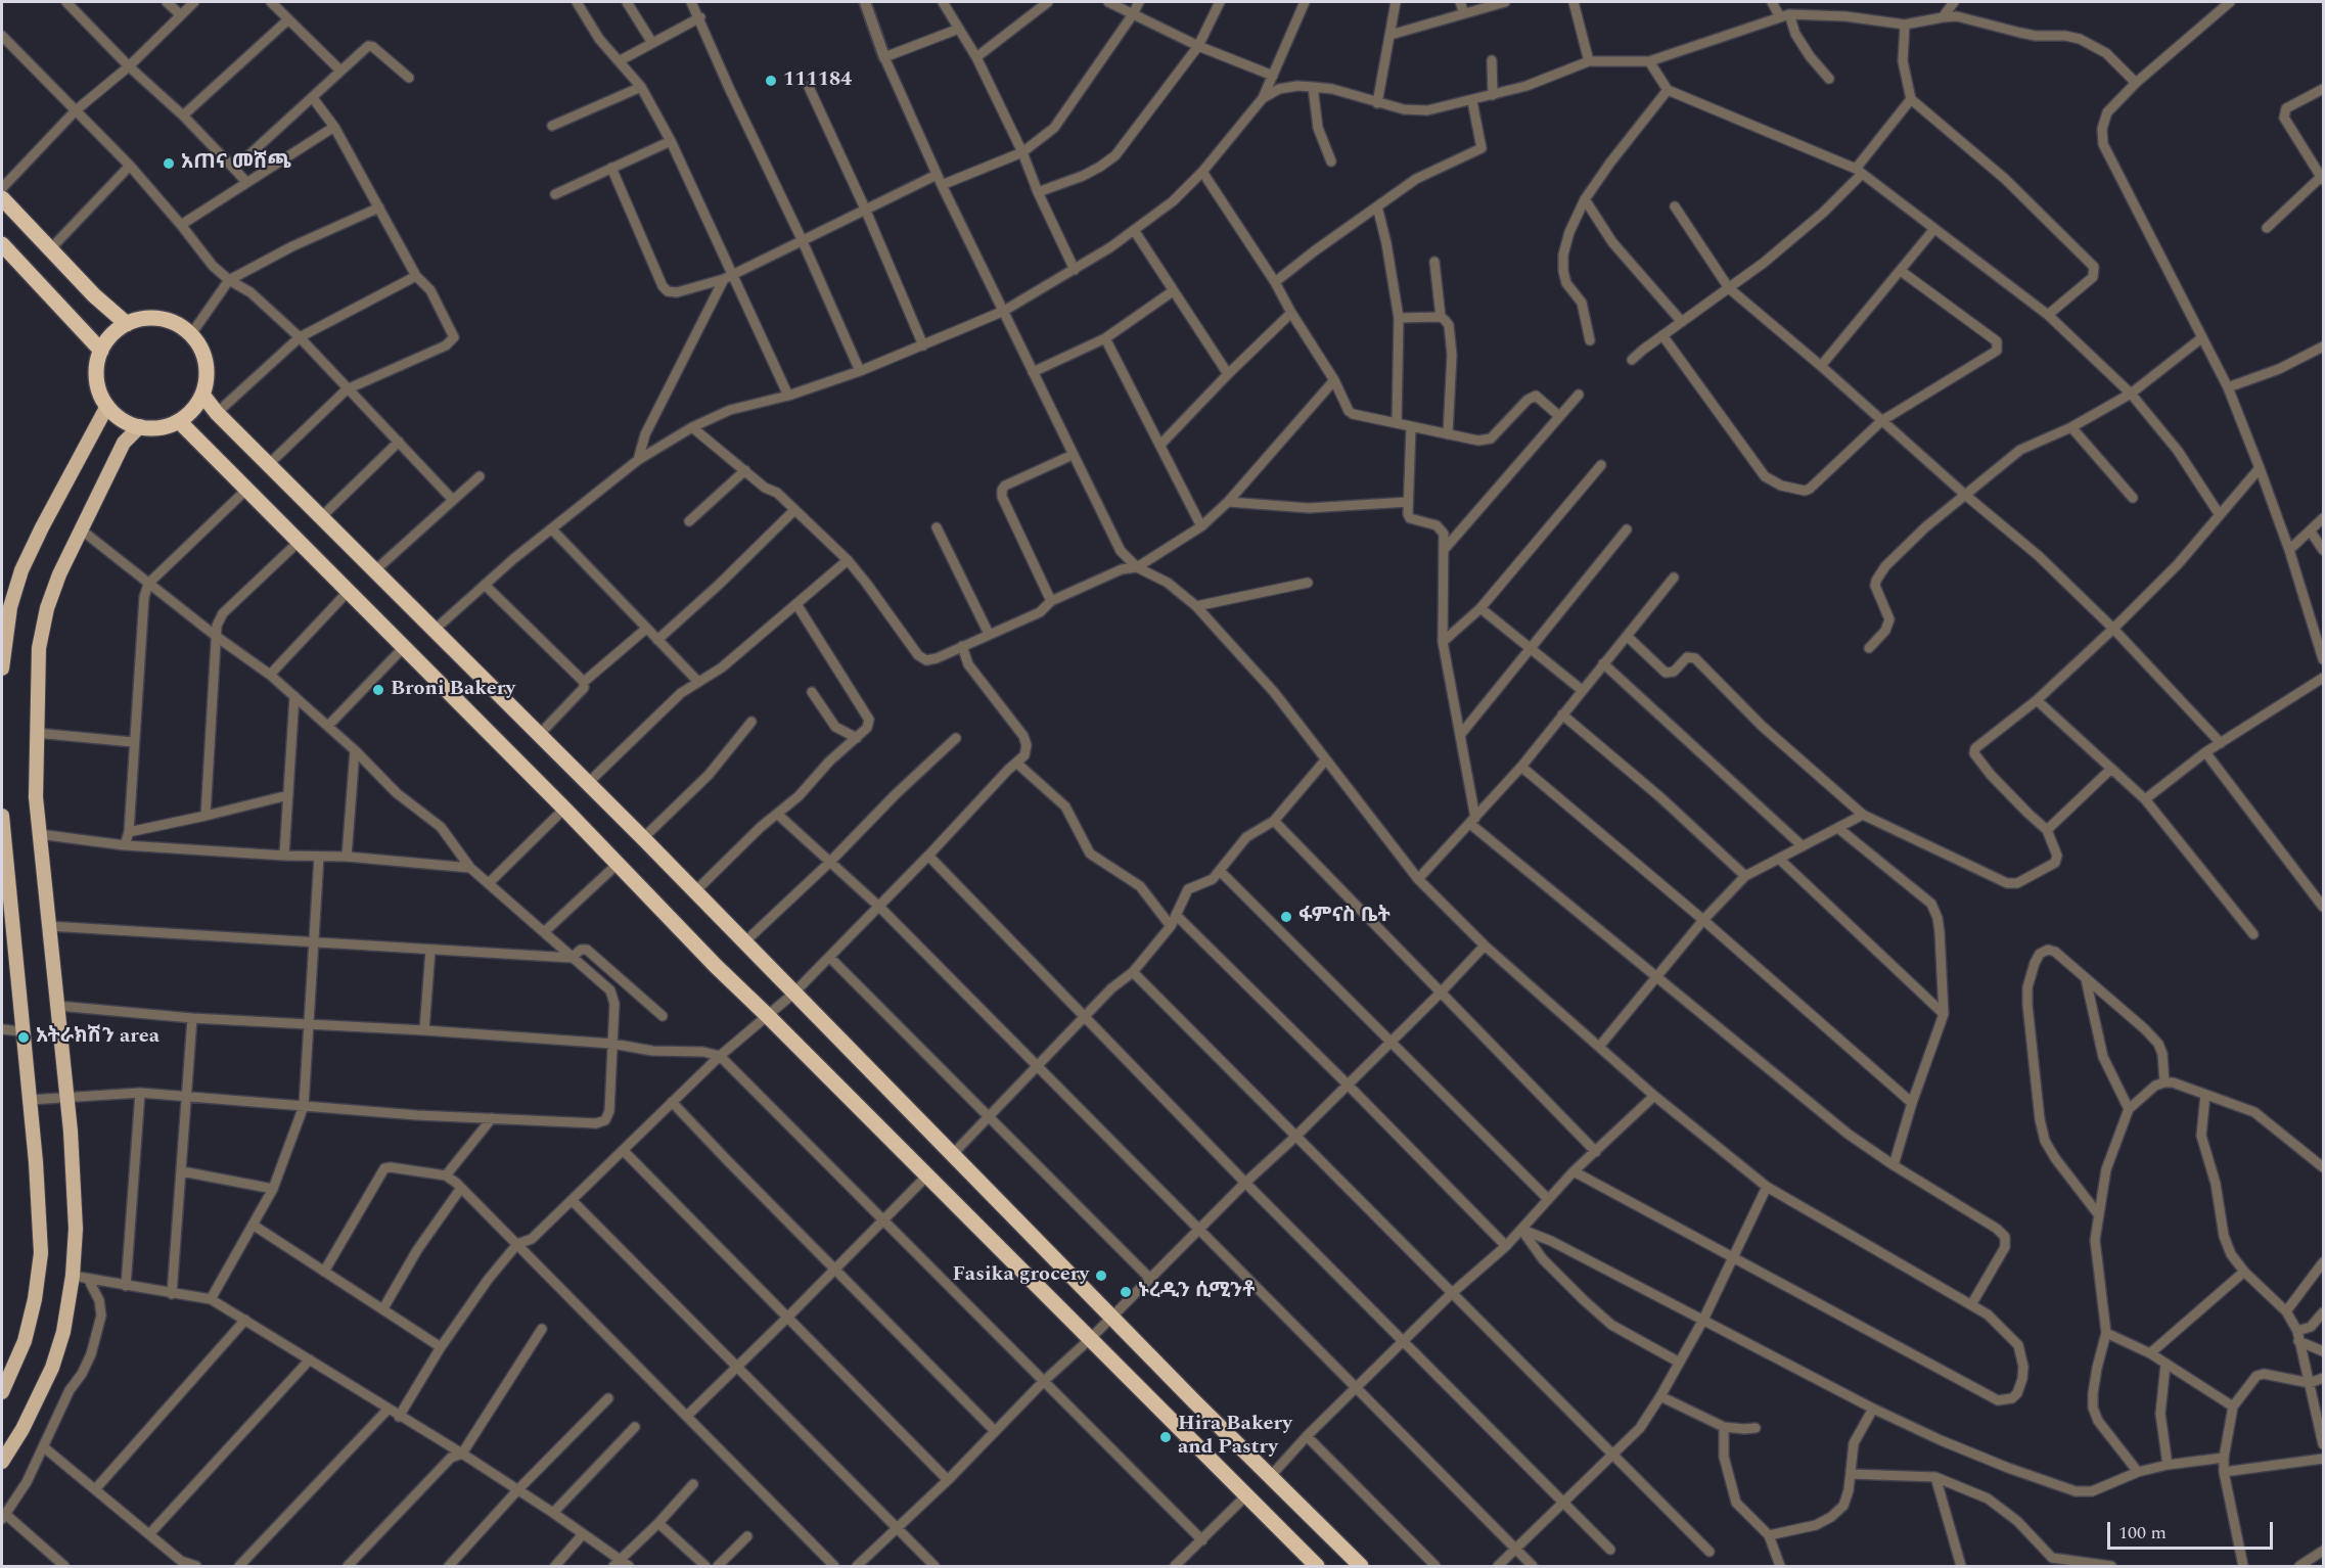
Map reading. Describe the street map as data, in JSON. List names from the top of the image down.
{
  "places": [
    "111184",
    "አጠና መሸጫ",
    "Broni Bakery",
    "ፋምናስ ቤት",
    "አትራክሽን area",
    "Fasika grocery",
    "ኑረዲን ሲሚንቶ",
    "Hira Bakery and Pastry"
  ],
  "scale_bar": "100 m"
}
